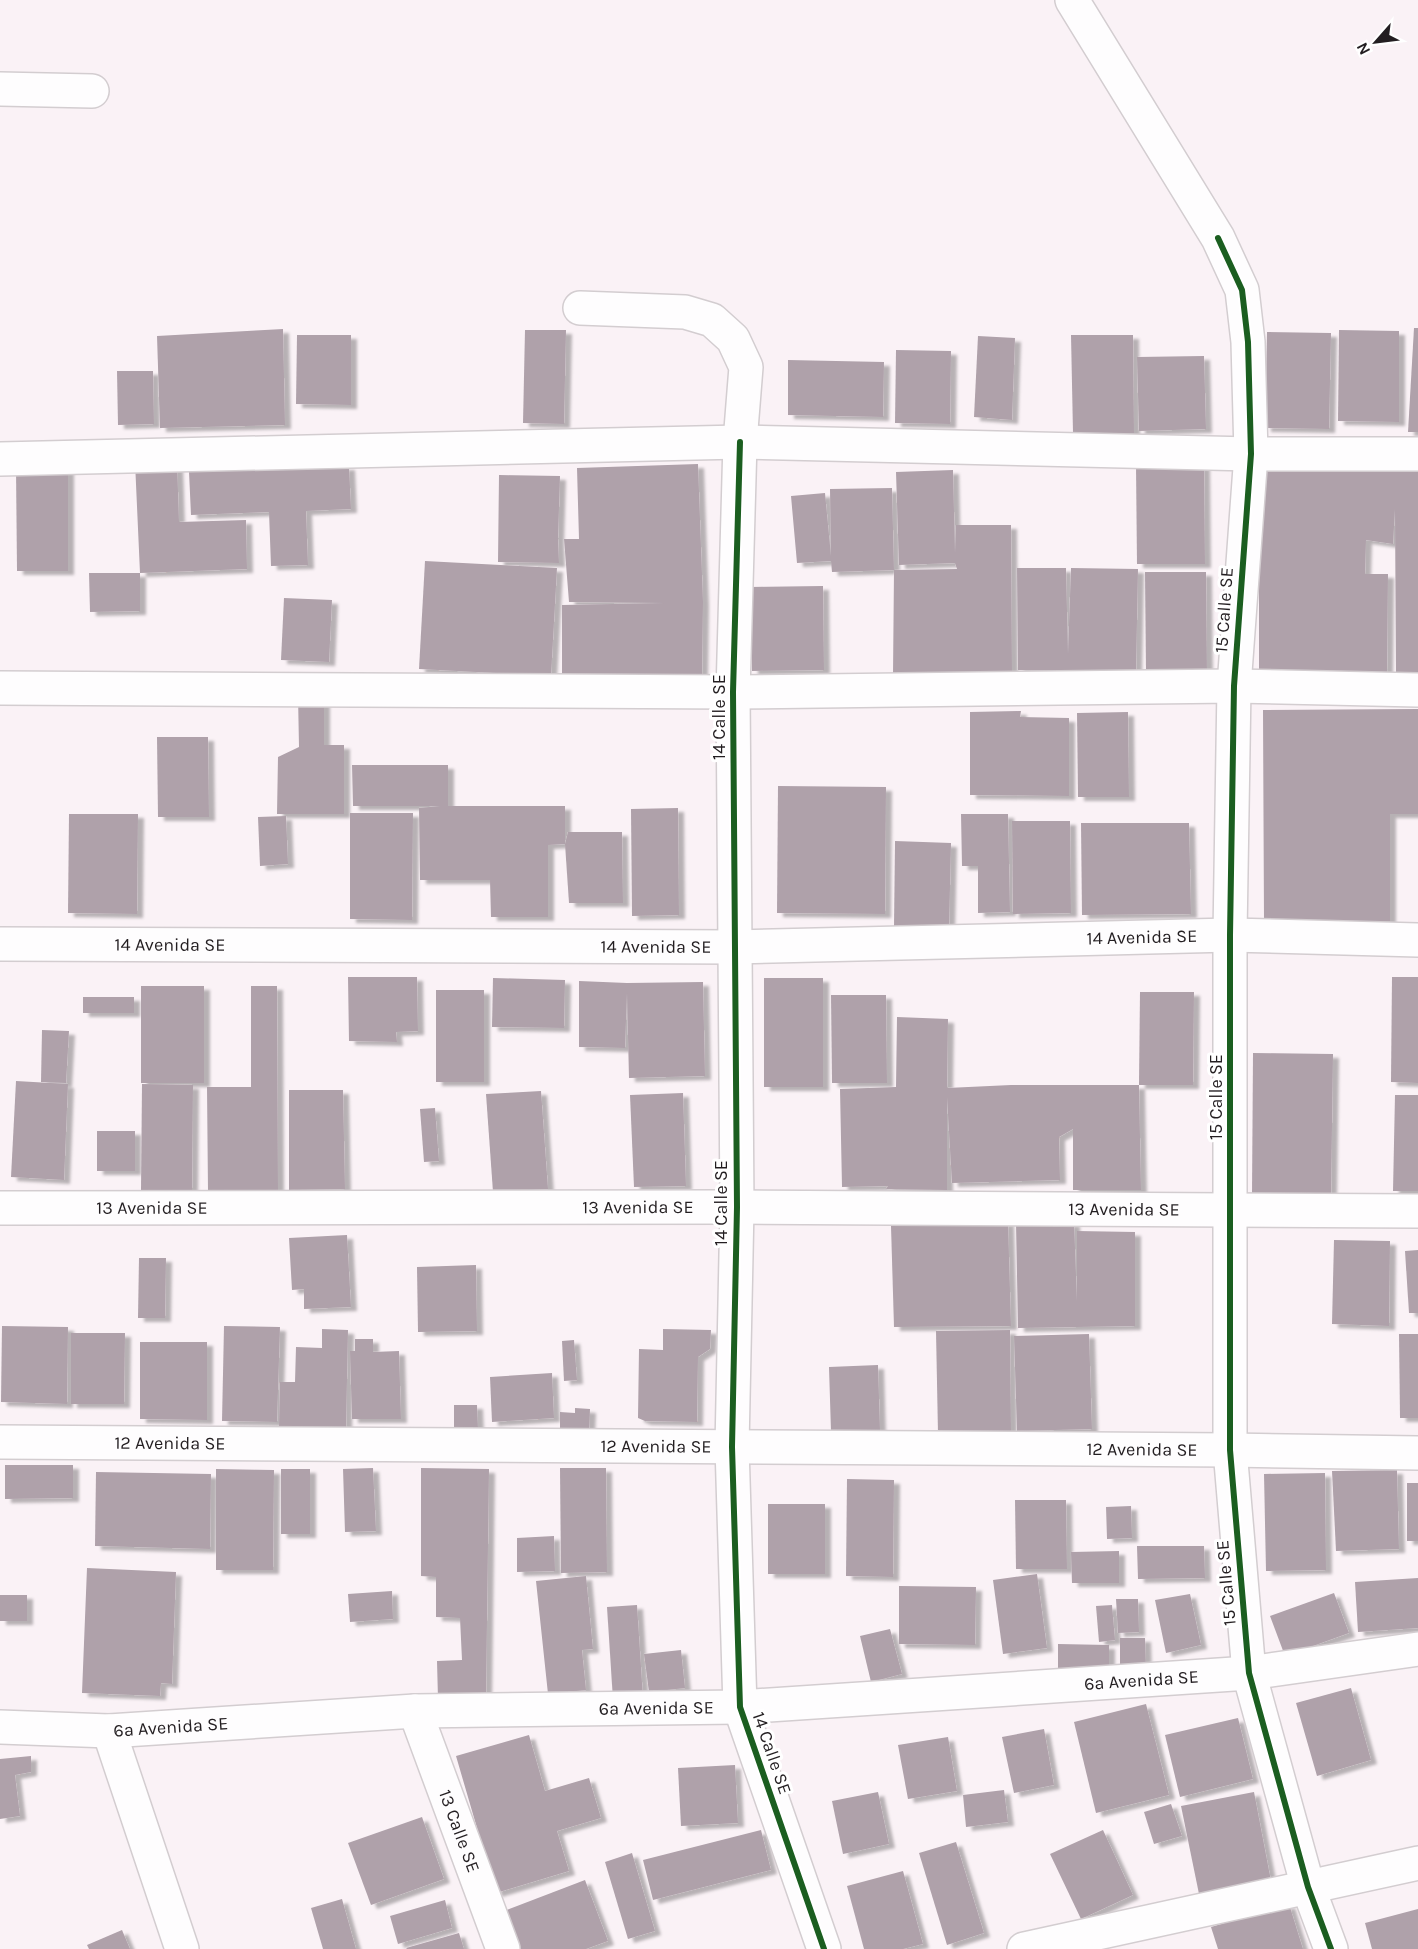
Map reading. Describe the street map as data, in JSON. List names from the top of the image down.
{
  "streets": {
    "street": [
      "15 Calle SE",
      "14 Calle SE",
      "14 Avenida SE",
      "13 Avenida SE",
      "12 Avenida SE",
      "6a Avenida SE",
      "13 Calle SE"
    ]
  },
  "crossings": [
    ["15 Calle SE", "14 Avenida SE"],
    ["15 Calle SE", "13 Avenida SE"],
    ["15 Calle SE", "12 Avenida SE"],
    ["15 Calle SE", "6a Avenida SE"],
    ["14 Calle SE", "14 Avenida SE"],
    ["14 Calle SE", "13 Avenida SE"],
    ["14 Calle SE", "12 Avenida SE"],
    ["14 Calle SE", "6a Avenida SE"],
    ["6a Avenida SE", "13 Calle SE"]
  ],
  "north": "bottom left"
}
